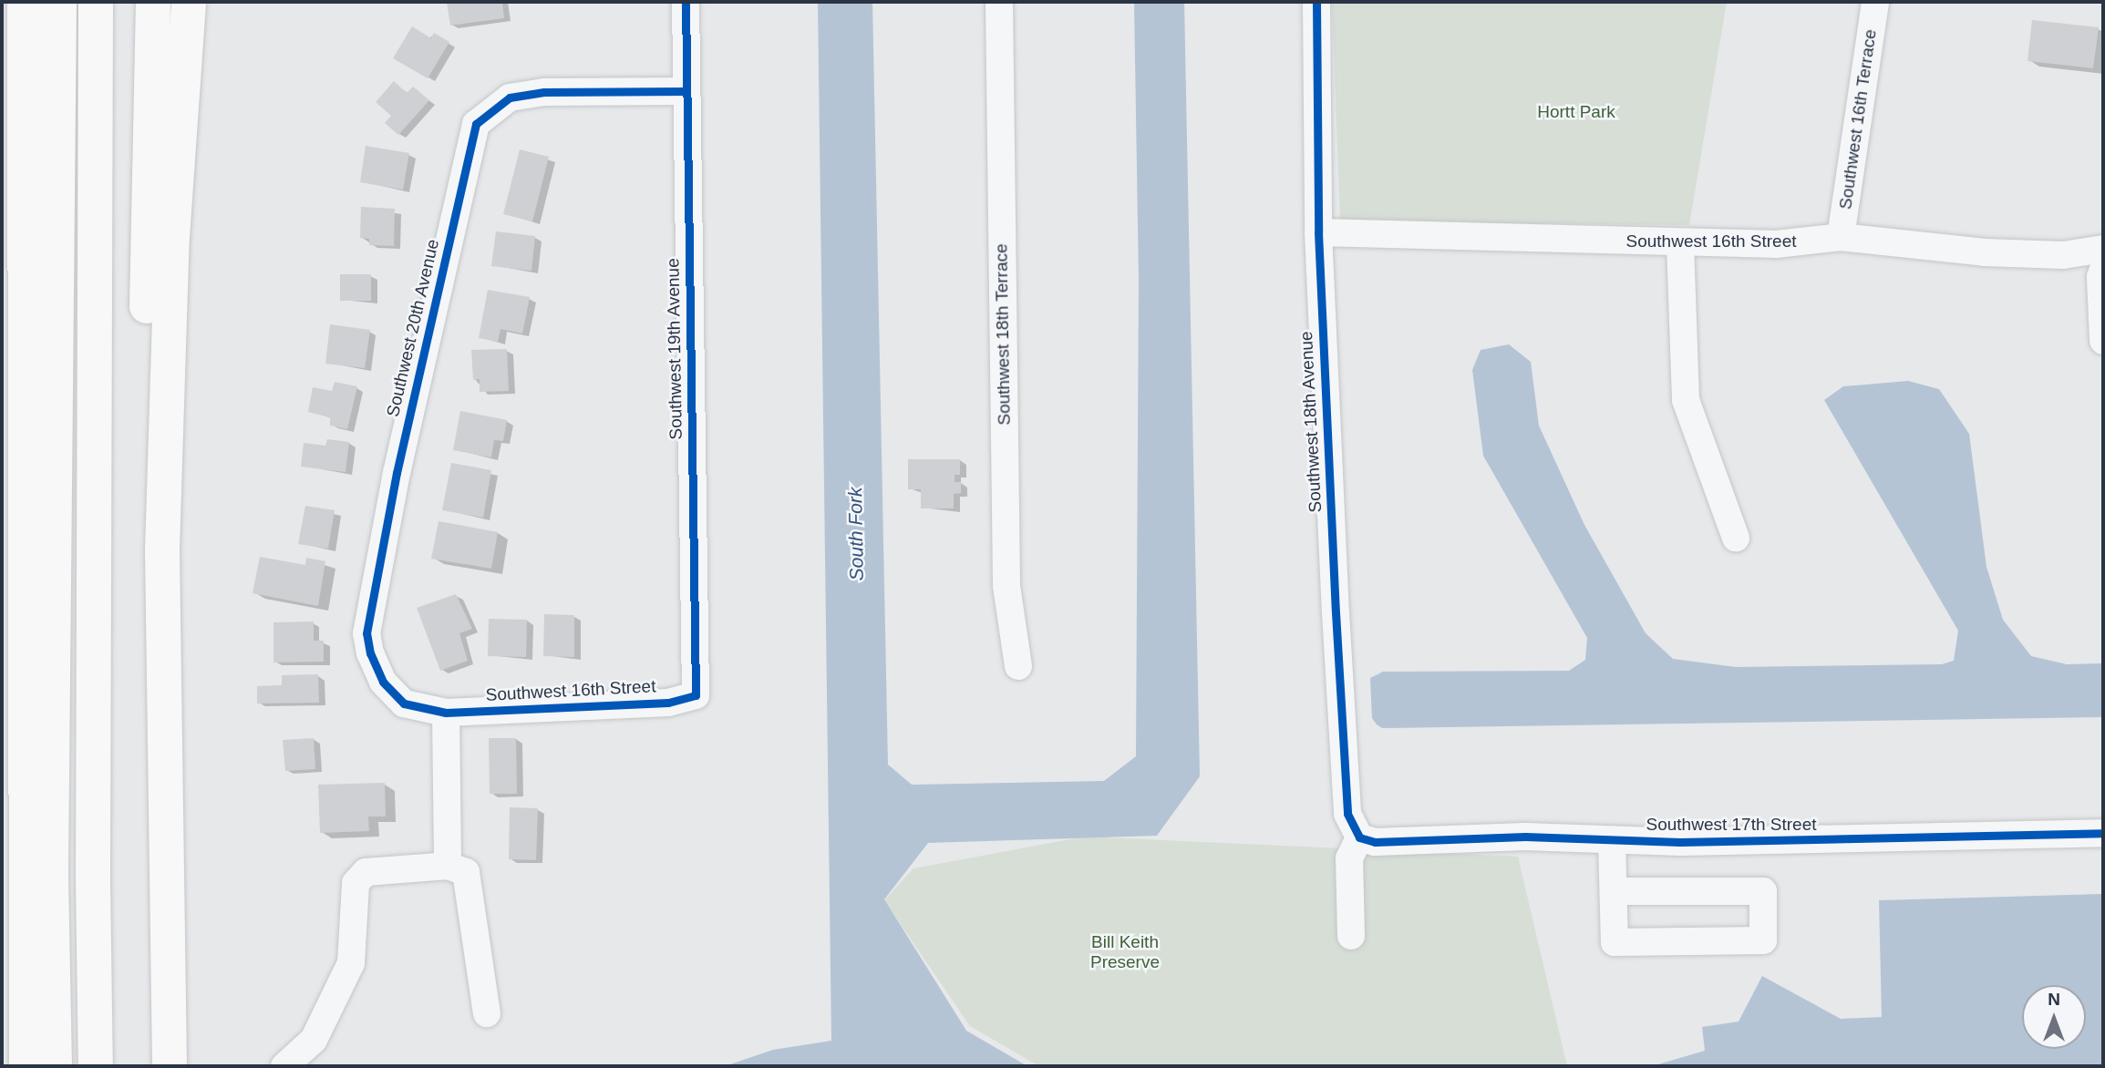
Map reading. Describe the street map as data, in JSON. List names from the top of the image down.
{
  "streets": {
    "street": [
      "Southwest 16th Terrace",
      "Southwest 16th Street",
      "Southwest 20th Avenue",
      "Southwest 18th Terrace",
      "Southwest 19th Avenue",
      "Southwest 18th Avenue",
      "Southwest 17th Street"
    ]
  },
  "crossings": [
    ["Southwest 16th Terrace", "Southwest 16th Street"],
    ["Southwest 16th Street", "Southwest 20th Avenue"],
    ["Southwest 16th Street", "Southwest 19th Avenue"],
    ["Southwest 16th Street", "Southwest 18th Avenue"],
    ["Southwest 20th Avenue", "Southwest 19th Avenue"],
    ["Southwest 18th Avenue", "Southwest 17th Street"]
  ],
  "water": ["South Fork"],
  "parks": ["Hortt Park", "Bill Keith Preserve"],
  "north": "top"
}
